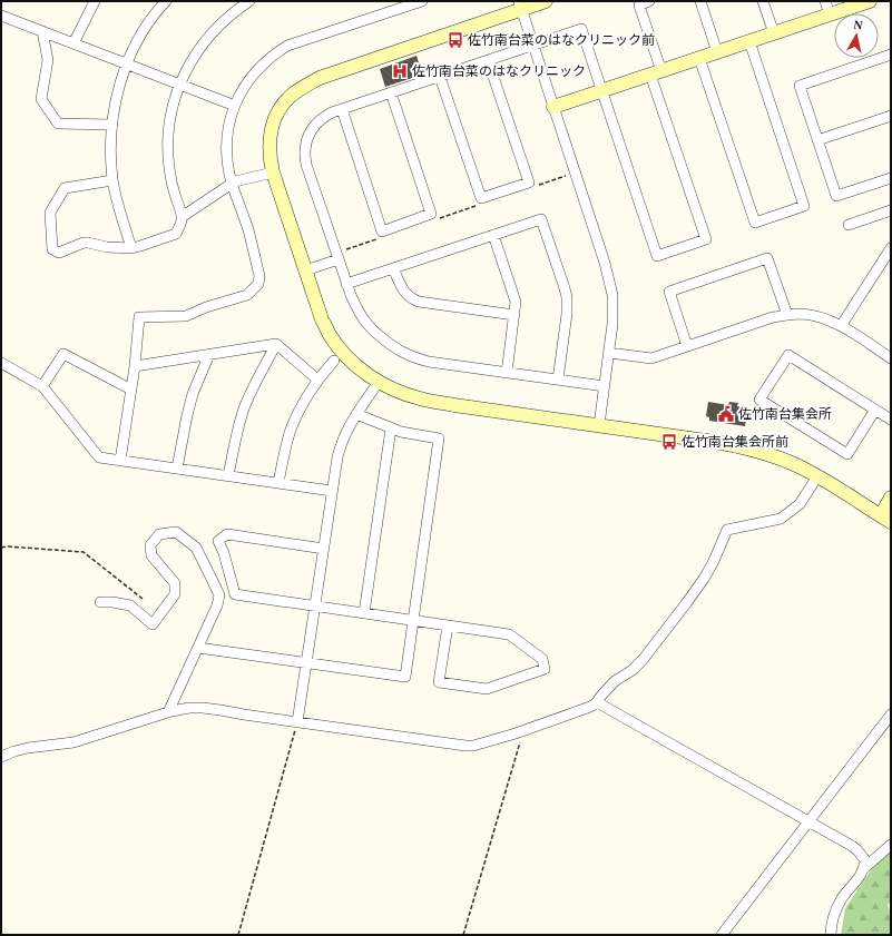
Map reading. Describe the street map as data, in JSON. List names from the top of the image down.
{
  "places": {
    "bus stop": ["佐竹南台菜のはなクリニック前", "佐竹南台集会所前"],
    "hospital": ["佐竹南台菜のはなクリニック"],
    "public building": ["佐竹南台集会所"]
  },
  "north": "top"
}
